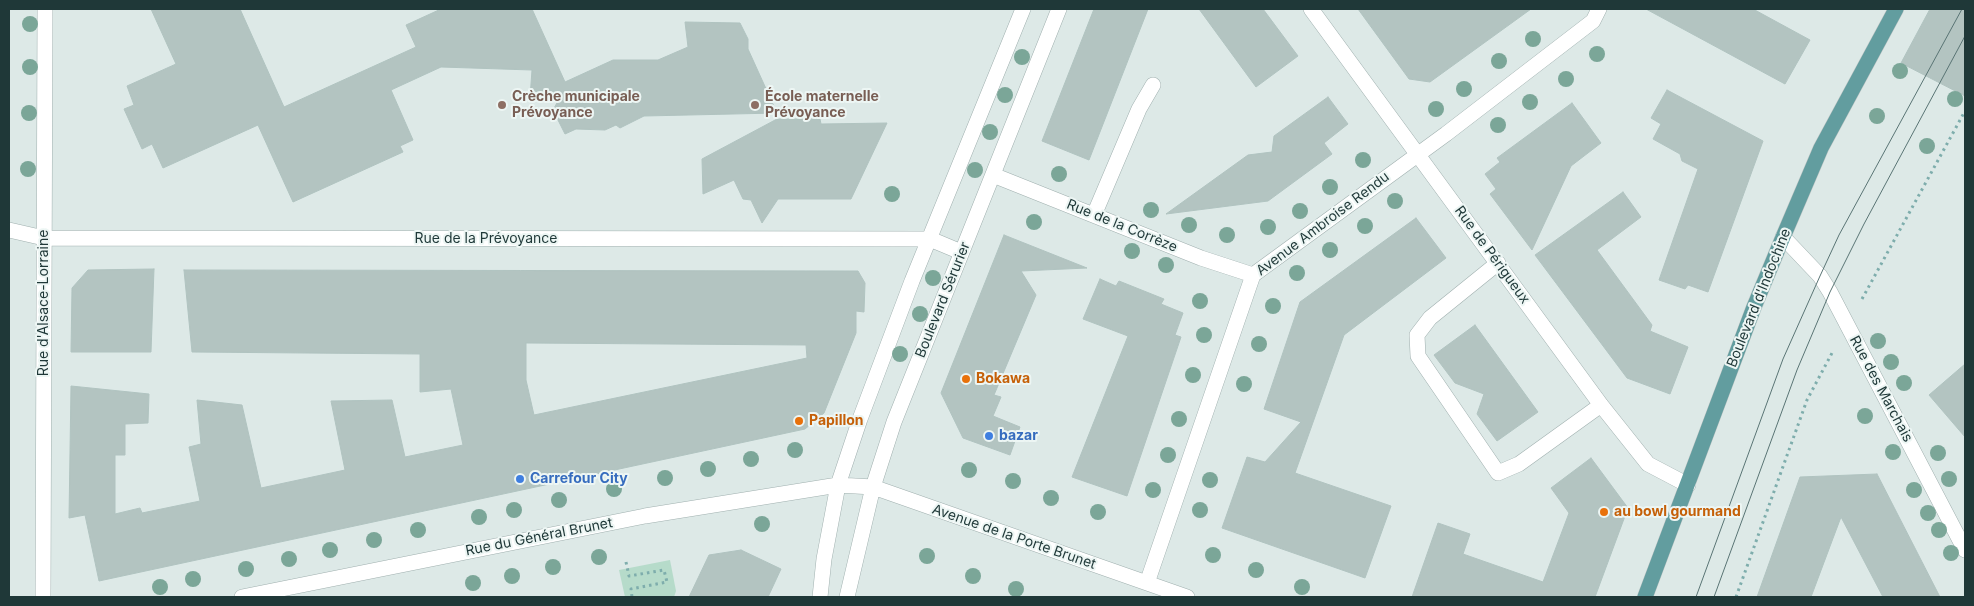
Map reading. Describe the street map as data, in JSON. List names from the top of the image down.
{
  "streets": {
    "main road": ["Boulevard d'Indochine"],
    "street": [
      "Avenue Ambroise Rendu",
      "Rue de la Corrèze",
      "Rue de la Prévoyance",
      "Rue de Périgueux",
      "Boulevard Sérurier",
      "Rue d'Alsace-Lorraine",
      "Rue des Marchais",
      "Rue du Général Brunet",
      "Avenue de la Porte Brunet"
    ]
  },
  "crossings": [
    ["Avenue Ambroise Rendu", "Rue de la Corrèze"],
    ["Avenue Ambroise Rendu", "Rue de Périgueux"],
    ["Avenue Ambroise Rendu", "Avenue de la Porte Brunet"],
    ["Rue de la Corrèze", "Boulevard Sérurier"],
    ["Rue de la Prévoyance", "Boulevard Sérurier"],
    ["Rue de la Prévoyance", "Rue d'Alsace-Lorraine"],
    ["Rue de Périgueux", "Boulevard d'Indochine"],
    ["Boulevard d'Indochine", "Rue des Marchais"],
    ["Boulevard Sérurier", "Avenue de la Porte Brunet"],
    ["Rue du Général Brunet", "Avenue de la Porte Brunet"]
  ],
  "places": [
    "Crèche municipale Prévoyance",
    "École maternelle Prévoyance",
    "Bokawa",
    "Papillon",
    "bazar",
    "Carrefour City",
    "au bowl gourmand"
  ]
}
